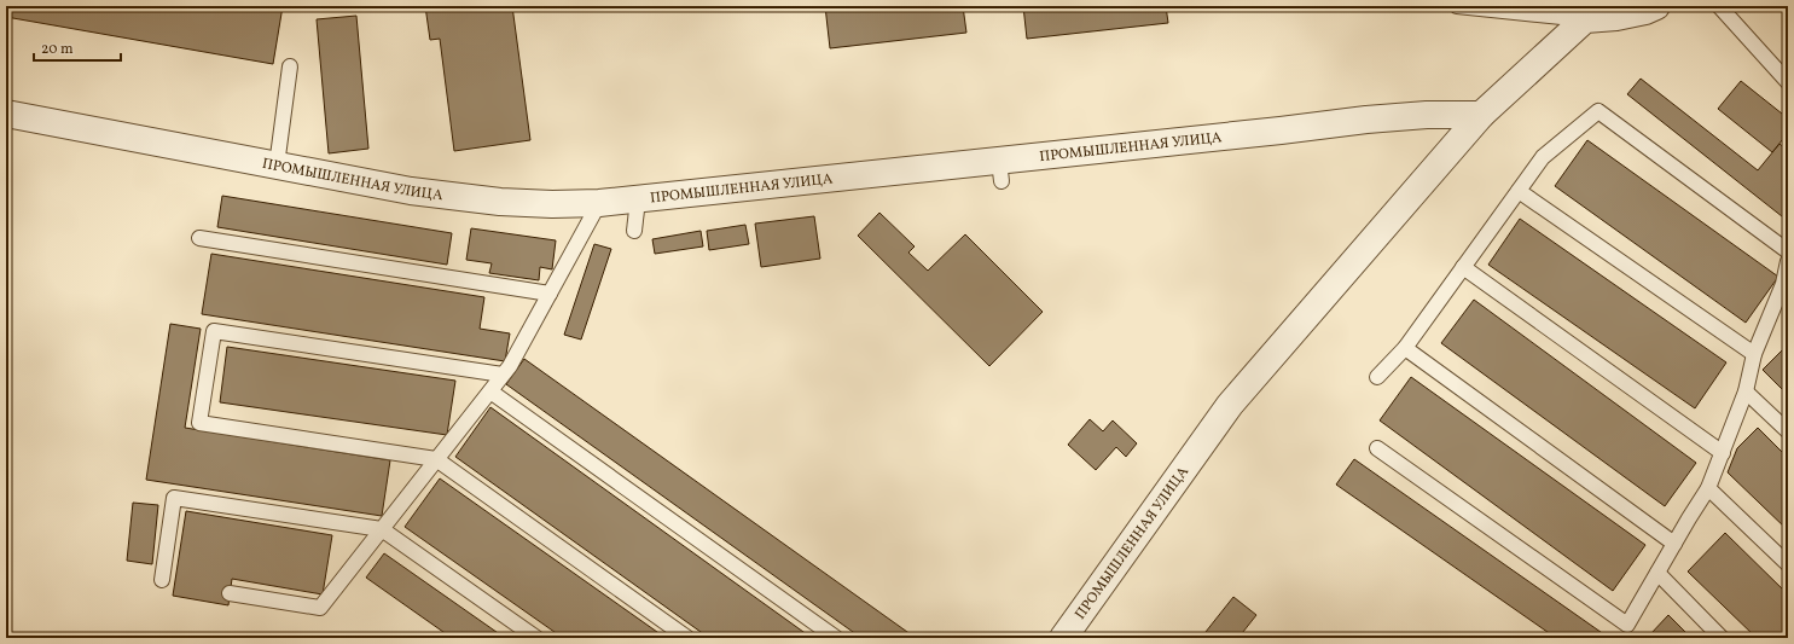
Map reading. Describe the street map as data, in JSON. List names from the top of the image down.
{
  "streets": {
    "street": ["ПРОМЫШЛЕННАЯ УЛИЦА"]
  },
  "scale_bar": "20 m"
}
